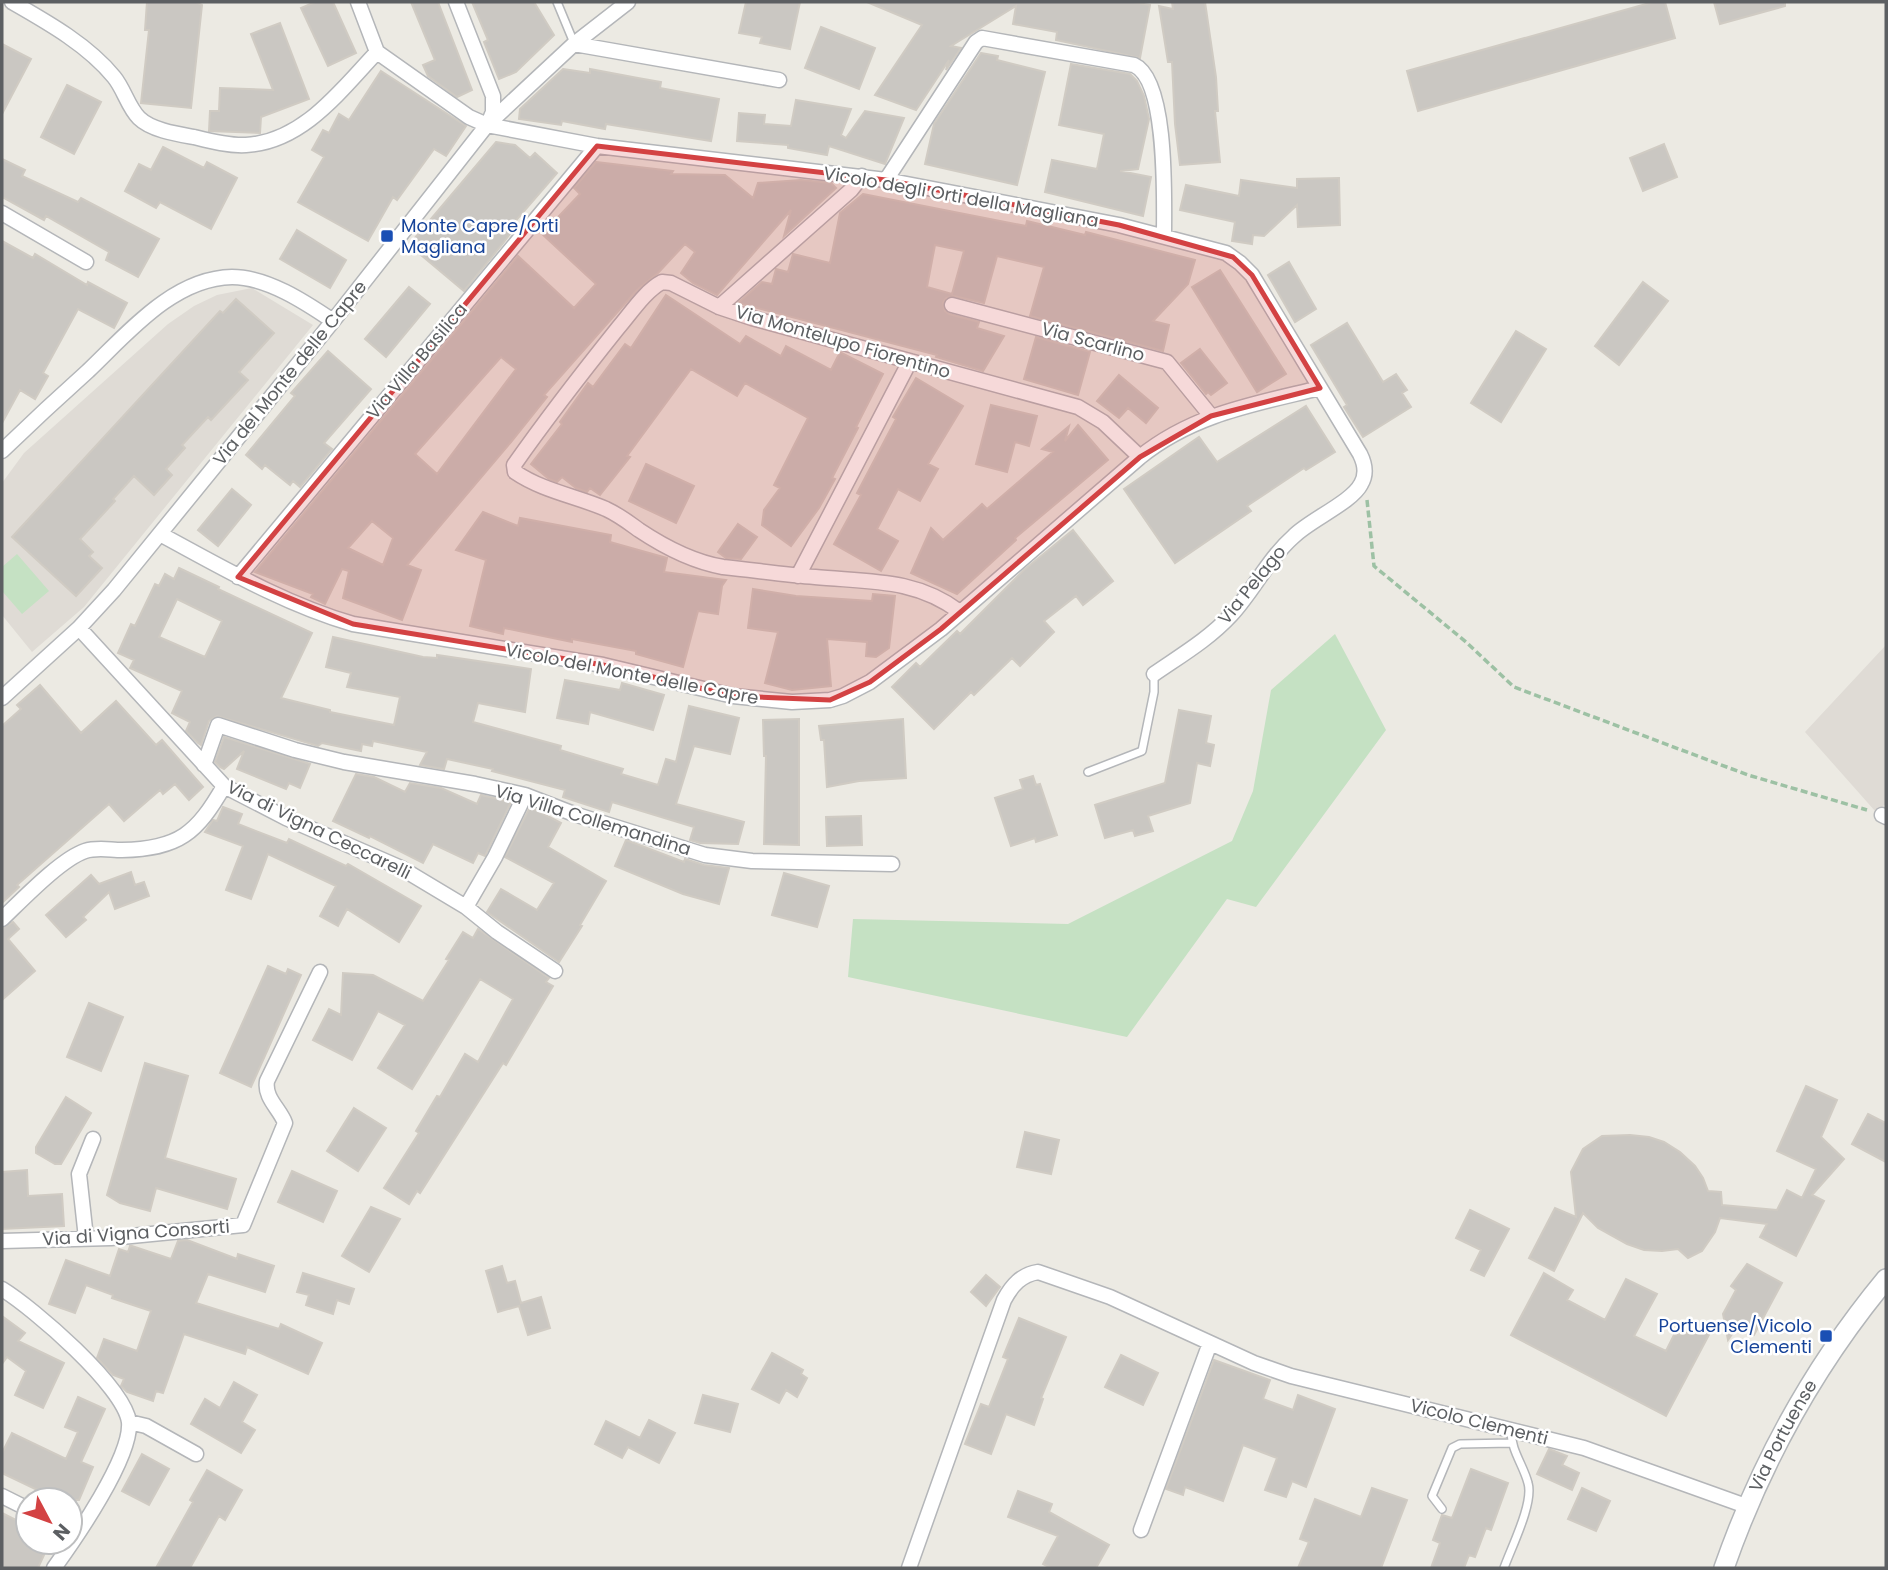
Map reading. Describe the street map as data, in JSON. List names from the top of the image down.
{
  "streets": {
    "main road": ["Via Portuense"],
    "street": [
      "Vicolo degli Orti della Magliana",
      "Via Montelupo Fiorentino",
      "Via Scarlino",
      "Via Villa Basilica",
      "Via del Monte delle Capre",
      "Via Pelago",
      "Vicolo del Monte delle Capre",
      "Via Villa Collemandina",
      "Via di Vigna Ceccarelli",
      "Via di Vigna Consorti",
      "Vicolo Clementi"
    ]
  },
  "crossings": [
    ["Vicolo degli Orti della Magliana", "Via Villa Basilica"],
    ["Vicolo degli Orti della Magliana", "Via del Monte delle Capre"],
    ["Vicolo degli Orti della Magliana", "Vicolo del Monte delle Capre"],
    ["Via Montelupo Fiorentino", "Vicolo del Monte delle Capre"],
    ["Via Scarlino", "Vicolo del Monte delle Capre"],
    ["Via Villa Basilica", "Vicolo del Monte delle Capre"],
    ["Via del Monte delle Capre", "Vicolo del Monte delle Capre"],
    ["Via del Monte delle Capre", "Via di Vigna Ceccarelli"],
    ["Via Villa Collemandina", "Via di Vigna Ceccarelli"],
    ["Vicolo Clementi", "Via Portuense"]
  ],
  "places": {
    "transit": ["Monte Capre/Orti Magliana", "Portuense/Vicolo Clementi"]
  },
  "north": "bottom right"
}
